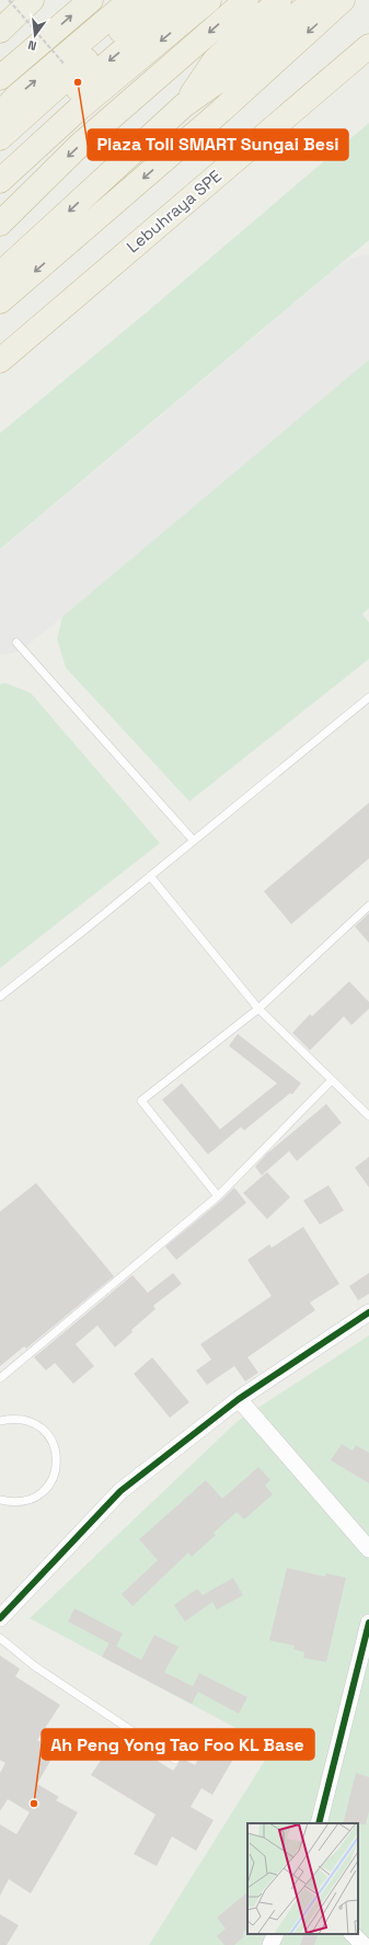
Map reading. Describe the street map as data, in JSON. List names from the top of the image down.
{
  "streets": {
    "highway": ["Lebuhraya SPE"]
  },
  "places": ["Plaza Toll SMART Sungai Besi", "Ah Peng Yong Tao Foo KL Base"],
  "north": "bottom"
}
